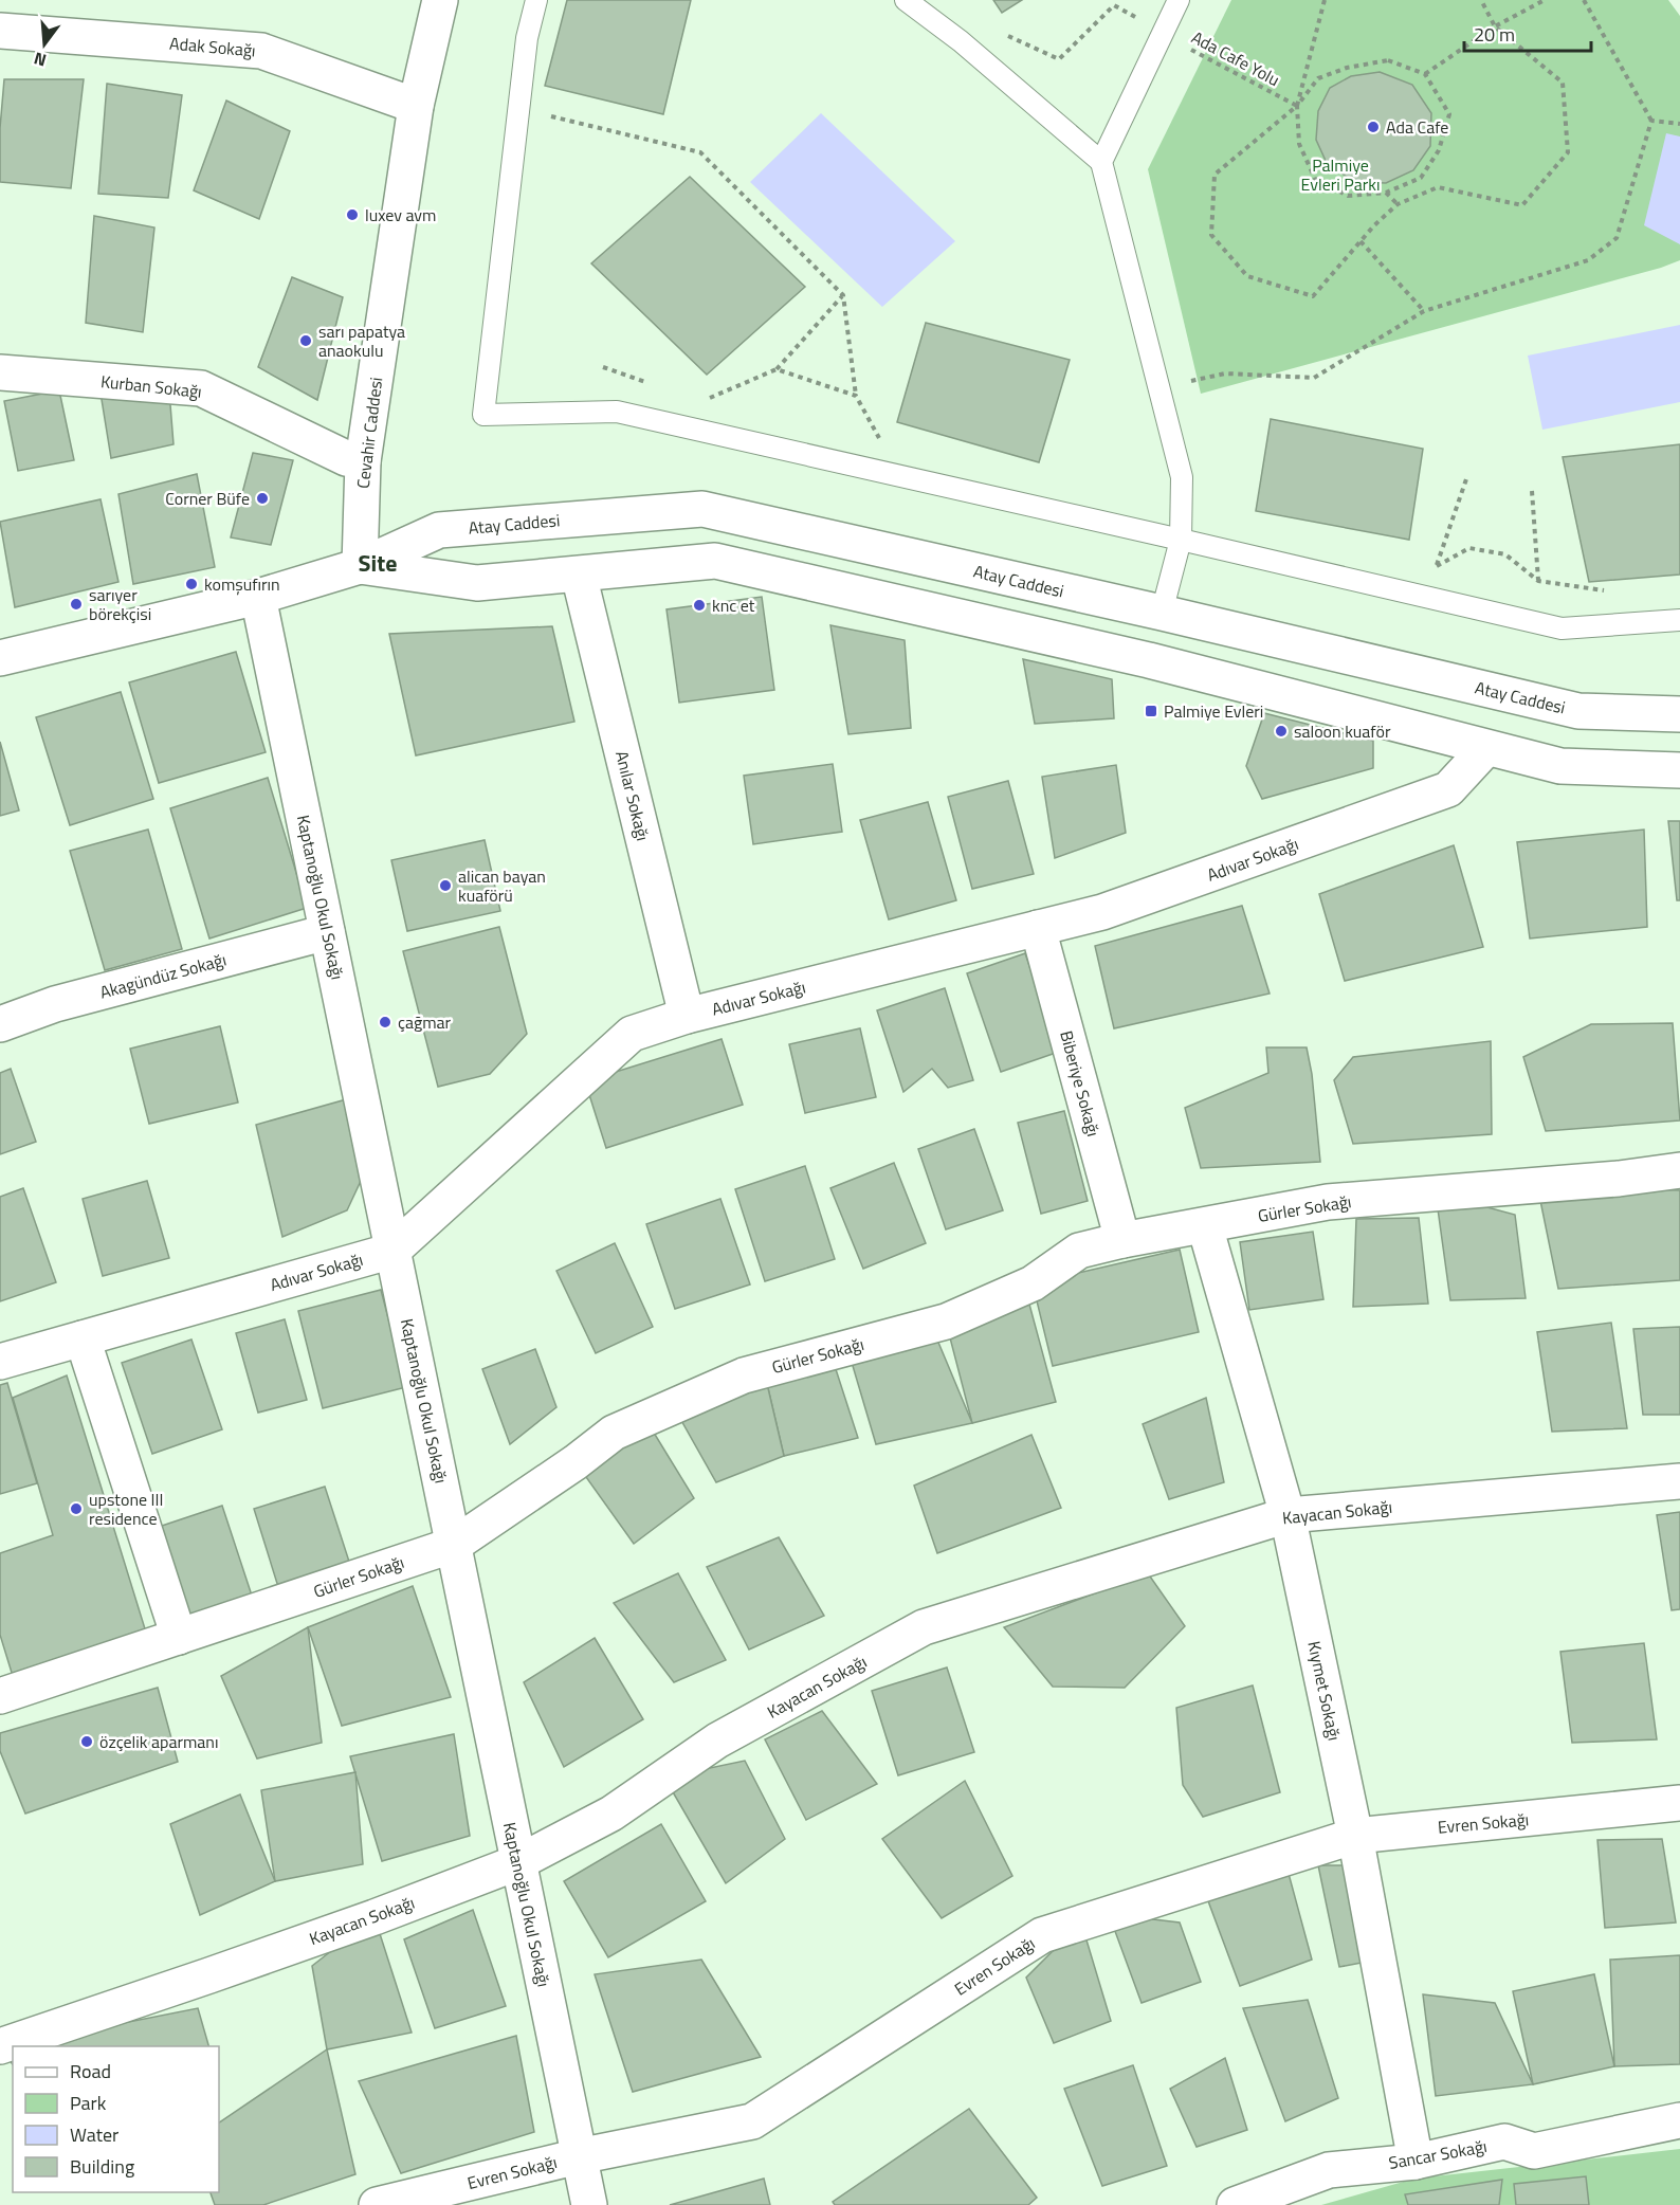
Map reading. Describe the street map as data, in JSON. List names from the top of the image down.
{
  "streets": {
    "street": [
      "Adak Sokağı",
      "Kurban Sokağı",
      "Cevahir Caddesi",
      "Atay Caddesi",
      "Anılar Sokağı",
      "Adıvar Sokağı",
      "Kaptanoğlu Okul Sokağı",
      "Akagündüz Sokağı",
      "Biberiye Sokağı",
      "Gürler Sokağı",
      "Kayacan Sokağı",
      "Kıymet Sokağı",
      "Evren Sokağı",
      "Sancar Sokağı"
    ],
    "path": ["Ada Cafe Yolu"]
  },
  "crossings": [
    ["Adak Sokağı", "Cevahir Caddesi"],
    ["Kurban Sokağı", "Cevahir Caddesi"],
    ["Cevahir Caddesi", "Atay Caddesi"],
    ["Atay Caddesi", "Anılar Sokağı"],
    ["Atay Caddesi", "Adıvar Sokağı"],
    ["Atay Caddesi", "Kaptanoğlu Okul Sokağı"],
    ["Anılar Sokağı", "Adıvar Sokağı"],
    ["Adıvar Sokağı", "Kaptanoğlu Okul Sokağı"],
    ["Adıvar Sokağı", "Biberiye Sokağı"],
    ["Kaptanoğlu Okul Sokağı", "Akagündüz Sokağı"],
    ["Kaptanoğlu Okul Sokağı", "Gürler Sokağı"],
    ["Kaptanoğlu Okul Sokağı", "Kayacan Sokağı"],
    ["Kaptanoğlu Okul Sokağı", "Evren Sokağı"],
    ["Biberiye Sokağı", "Gürler Sokağı"],
    ["Gürler Sokağı", "Kıymet Sokağı"],
    ["Kayacan Sokağı", "Kıymet Sokağı"],
    ["Kıymet Sokağı", "Evren Sokağı"],
    ["Kıymet Sokağı", "Sancar Sokağı"]
  ],
  "districts": ["Site"],
  "parks": ["Palmiye Evleri Parkı"],
  "places": {
    "other": [
      "Ada Cafe",
      "luxev avm",
      "sarı papatya anaokulu",
      "Corner Büfe",
      "komşufırın",
      "sarıyer börekçisi",
      "knc et",
      "saloon kuaför",
      "alican bayan kuaförü",
      "çağmar",
      "upstone III residence",
      "özçelik aparmanı"
    ],
    "transit": ["Palmiye Evleri"]
  },
  "legend": [
    "Road",
    "Park",
    "Water",
    "Building"
  ],
  "scale_bar": "20 m",
  "north": "bottom"
}
